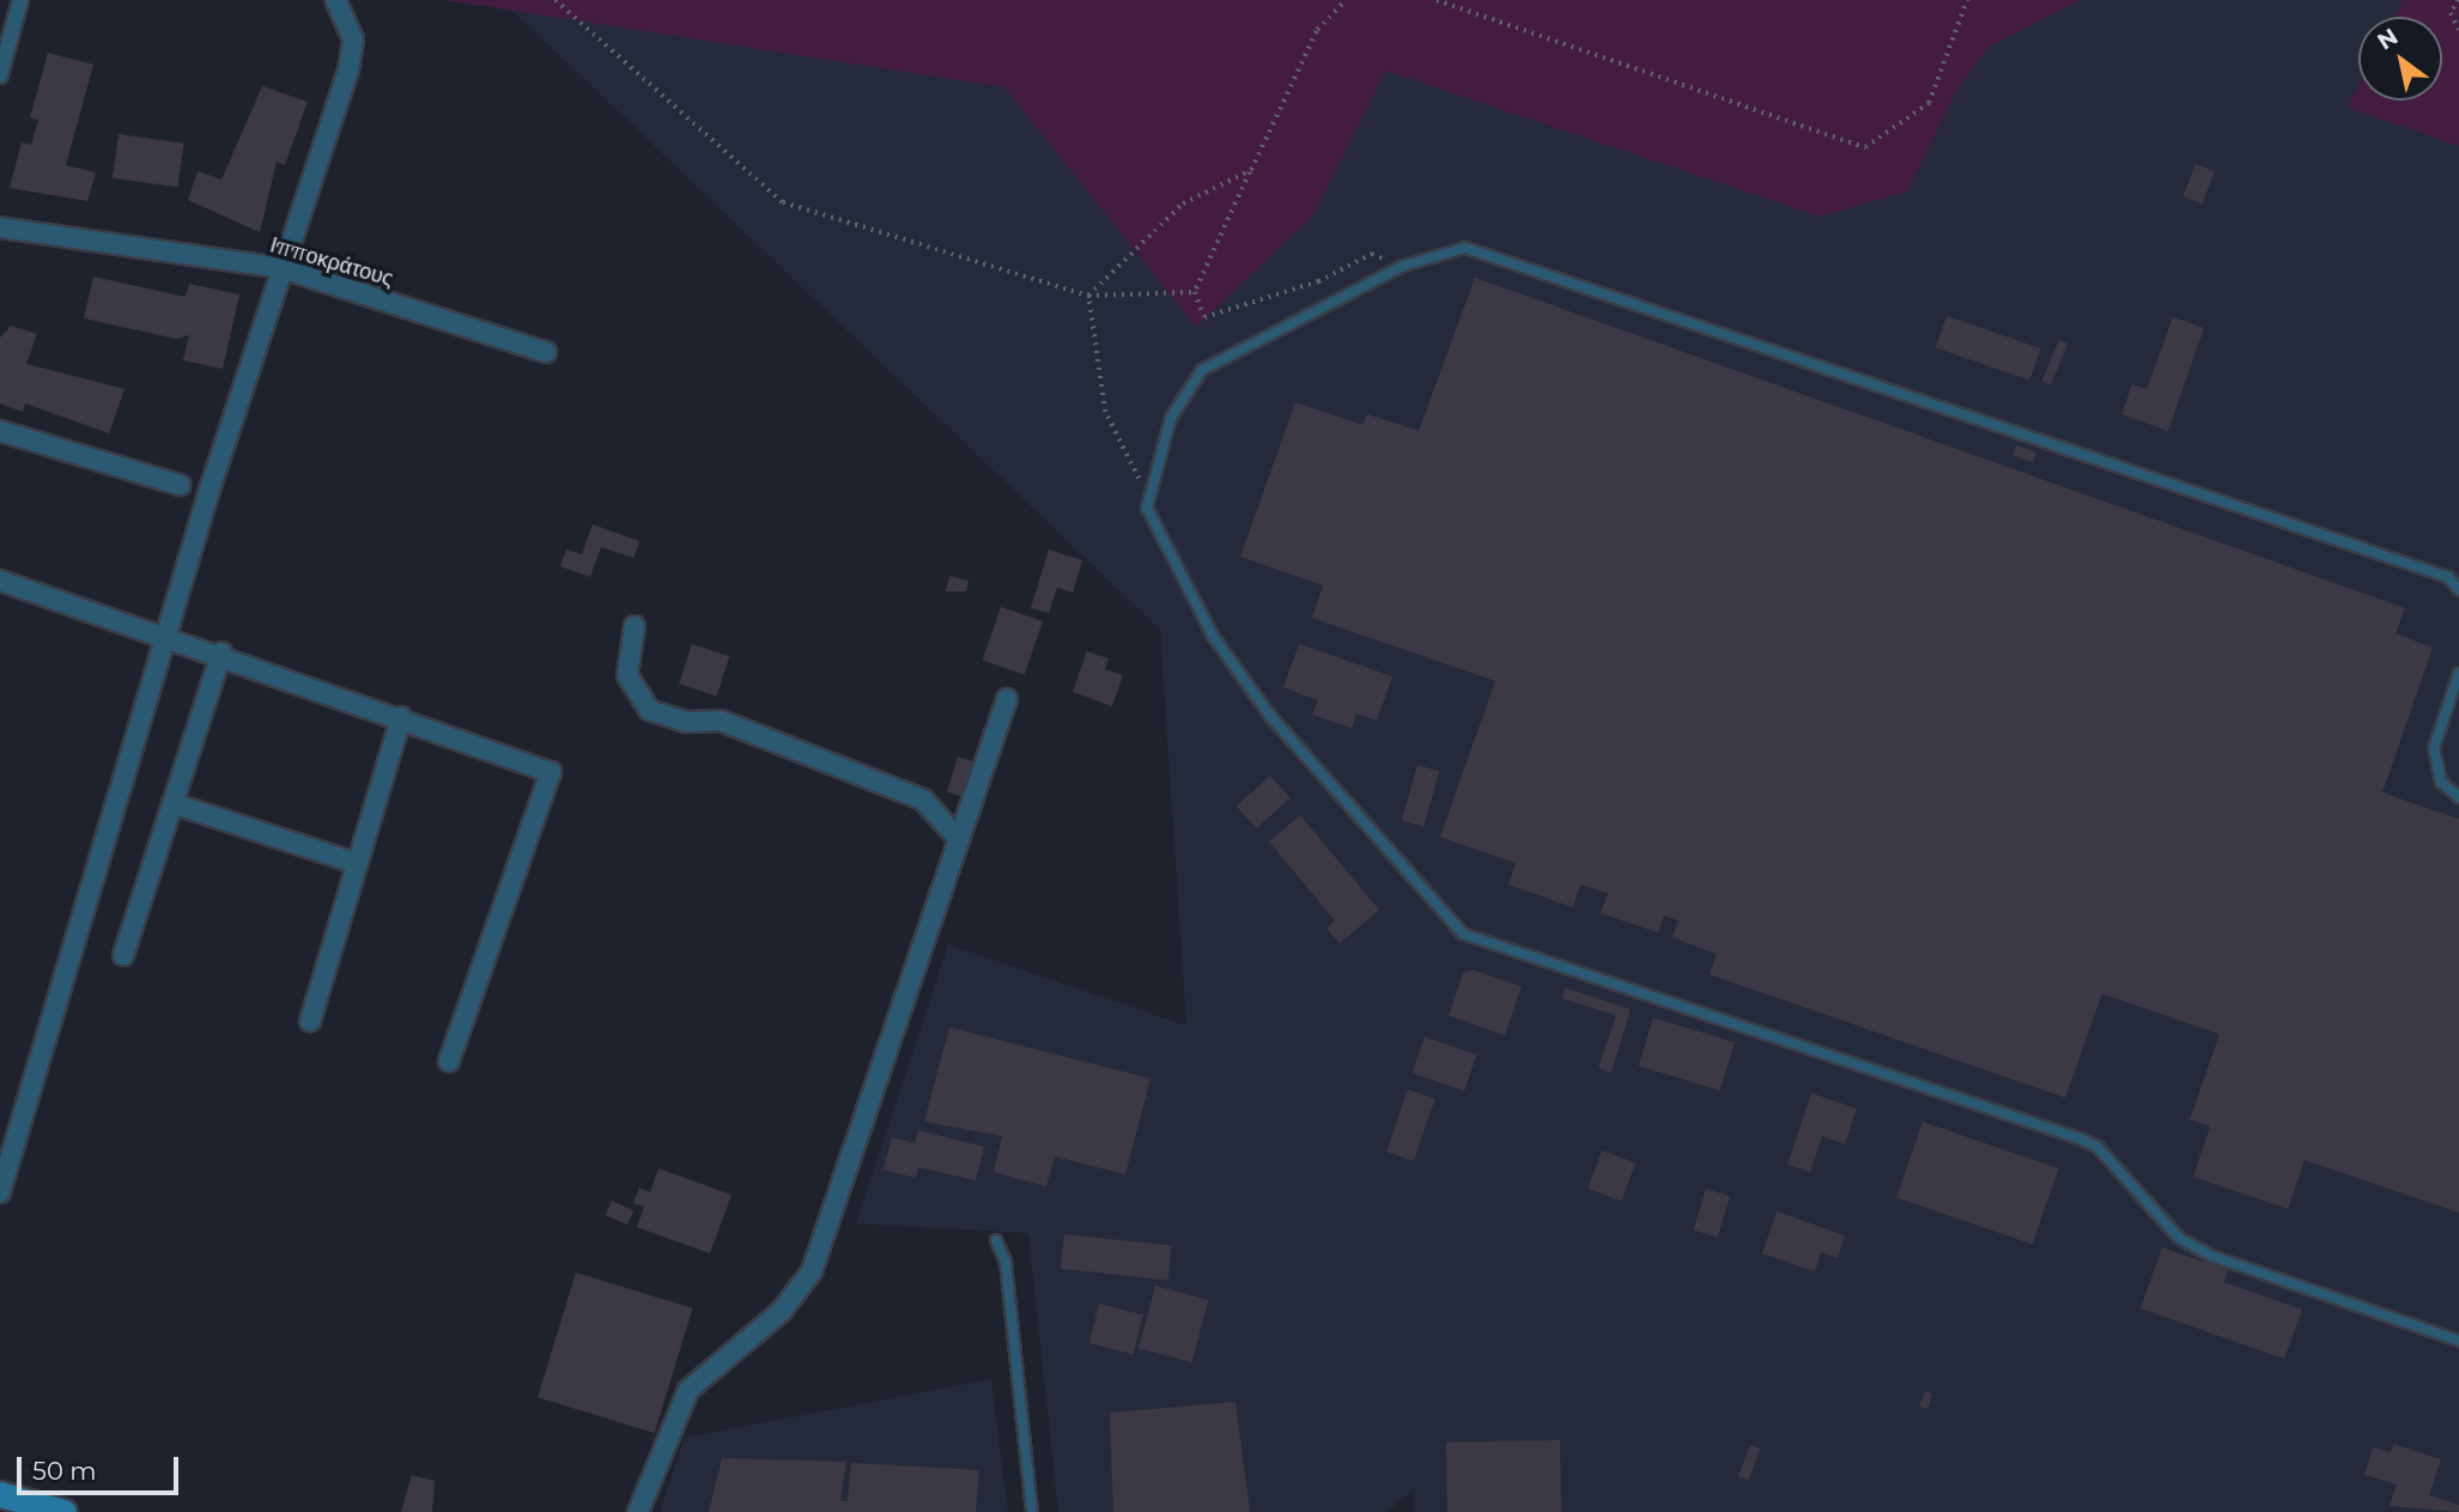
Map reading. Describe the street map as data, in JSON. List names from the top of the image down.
{
  "streets": {
    "street": ["Ιπποκράτους"]
  },
  "scale_bar": "50 m",
  "north": "top left"
}
